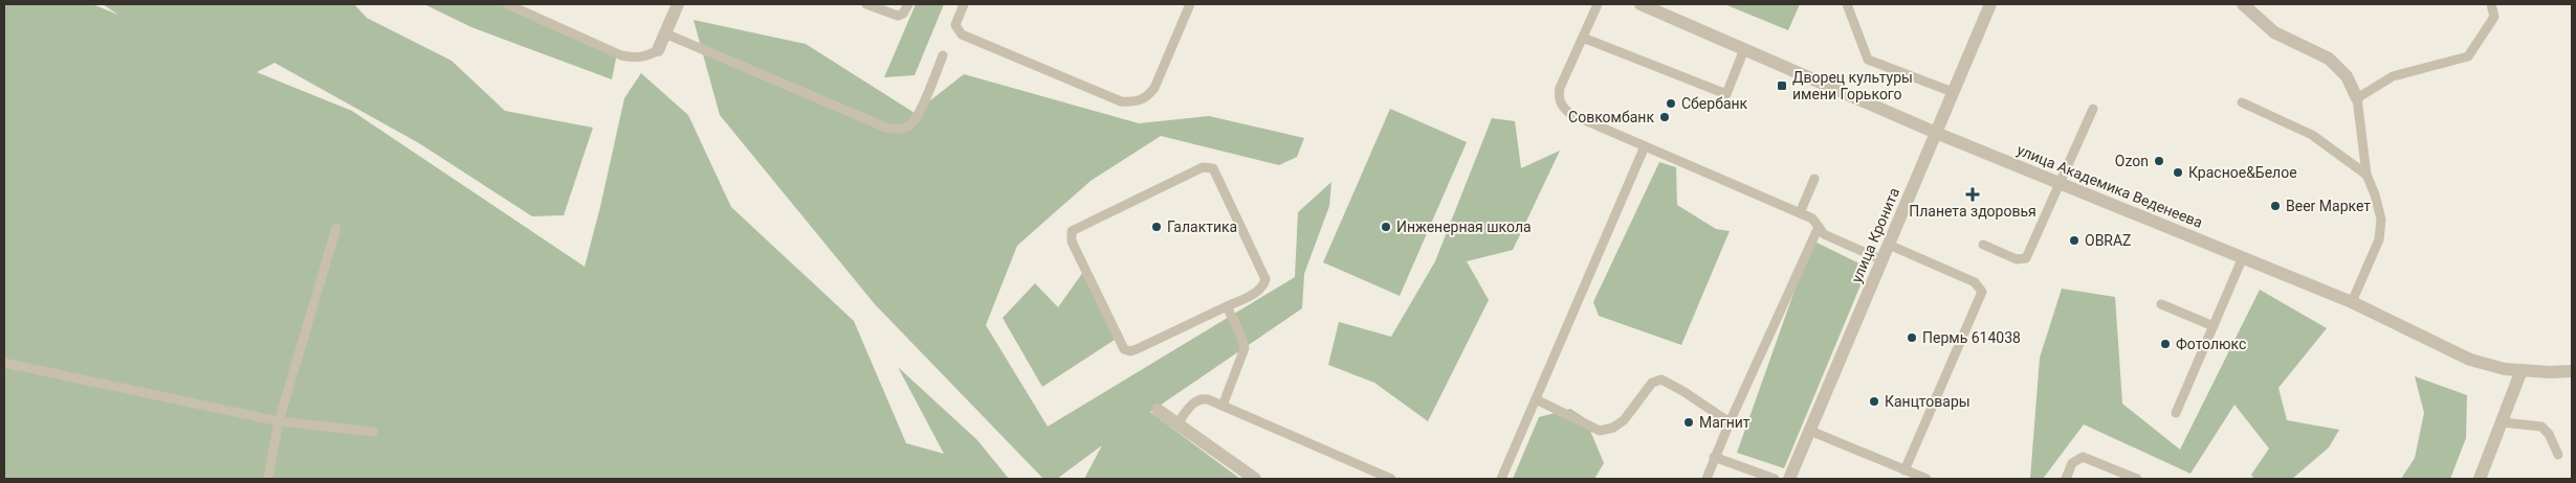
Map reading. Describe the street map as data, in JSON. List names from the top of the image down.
{
  "streets": {
    "street": ["улица Академика Веденеева", "улица Кронита"]
  },
  "crossings": [
    ["улица Академика Веденеева", "улица Кронита"]
  ],
  "places": {
    "transit": ["Дворец культуры имени Горького"],
    "other": [
      "Сбербанк",
      "Совкомбанк",
      "Ozon",
      "Красное&Белое",
      "Beer Маркет",
      "Галактика",
      "Инженерная школа",
      "OBRAZ",
      "Пермь 614038",
      "Фотолюкс",
      "Канцтовары",
      "Магнит"
    ],
    "health": ["Планета здоровья"]
  }
}
